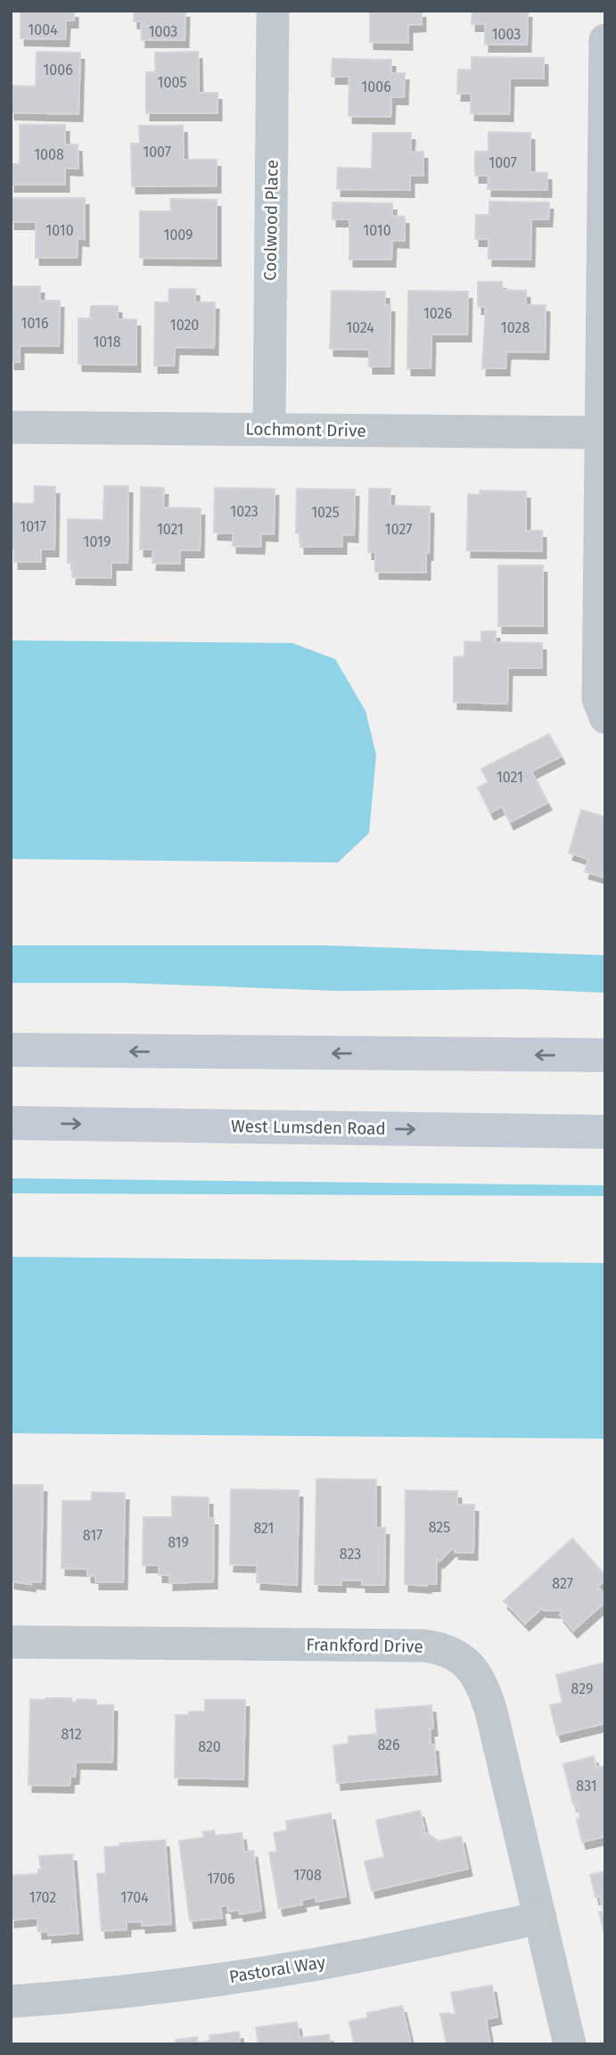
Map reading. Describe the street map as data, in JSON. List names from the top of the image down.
{
  "streets": {
    "main road": ["West Lumsden Road"],
    "street": [
      "Coolwood Place",
      "Lochmont Drive",
      "Frankford Drive",
      "Pastoral Way"
    ]
  },
  "crossings": [
    ["Coolwood Place", "Lochmont Drive"],
    ["Frankford Drive", "Pastoral Way"]
  ],
  "house_numbers": [
    "1004",
    "1003",
    "1003",
    "1006",
    "1005",
    "1006",
    "1007",
    "1008",
    "1007",
    "1010",
    "1010",
    "1009",
    "1026",
    "1016",
    "1020",
    "1024",
    "1028",
    "1018",
    "1023",
    "1025",
    "1017",
    "1021",
    "1027",
    "1019",
    "1021",
    "825",
    "821",
    "817",
    "819",
    "823",
    "827",
    "829",
    "812",
    "826",
    "820",
    "831",
    "1708",
    "1706",
    "1702",
    "1704"
  ]
}
